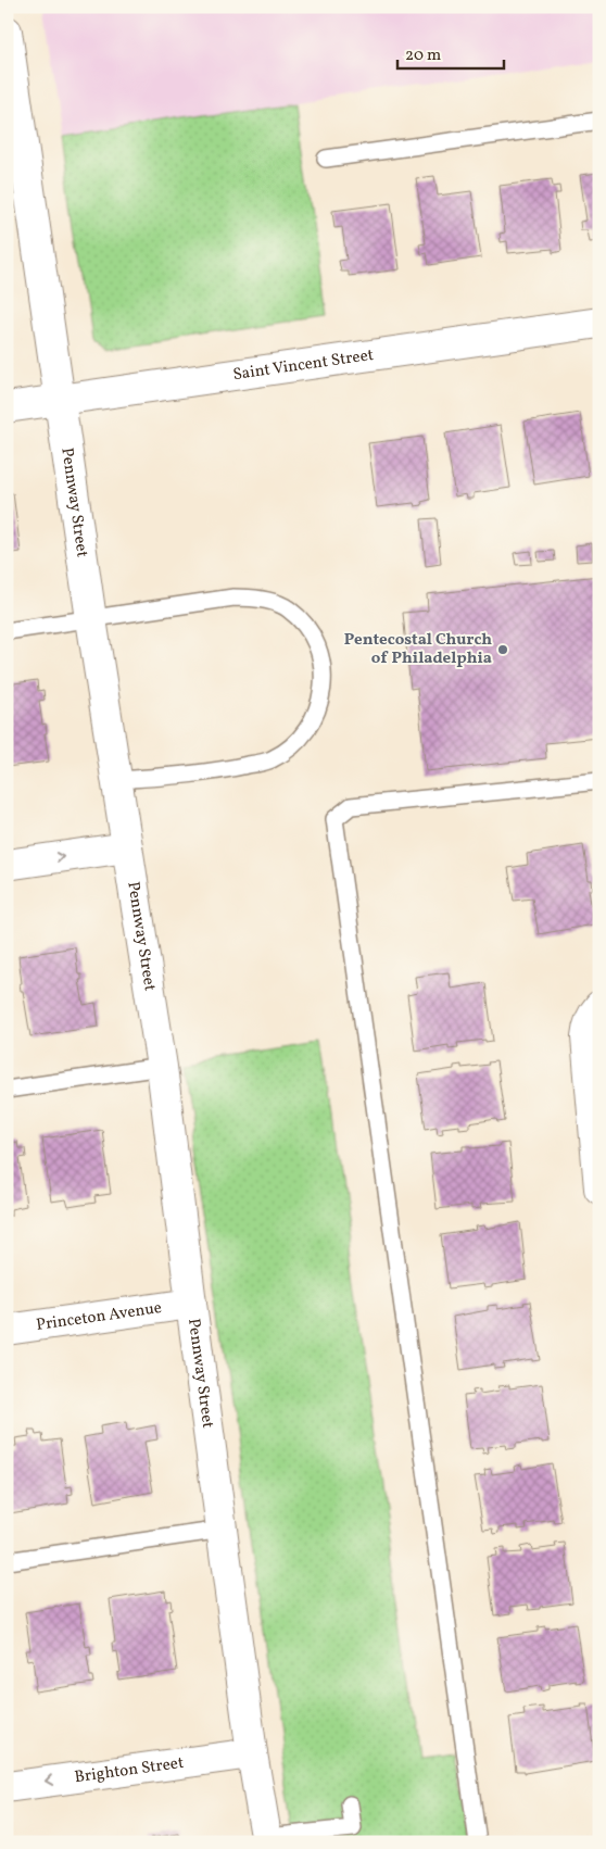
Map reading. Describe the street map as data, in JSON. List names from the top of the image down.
{
  "streets": {
    "street": [
      "Saint Vincent Street",
      "Pennway Street",
      "Princeton Avenue",
      "Brighton Street"
    ]
  },
  "crossings": [
    ["Saint Vincent Street", "Pennway Street"],
    ["Pennway Street", "Princeton Avenue"],
    ["Pennway Street", "Brighton Street"]
  ],
  "one_way": ["Brighton Street"],
  "places": ["Pentecostal Church of Philadelphia"],
  "scale_bar": "20 m"
}
